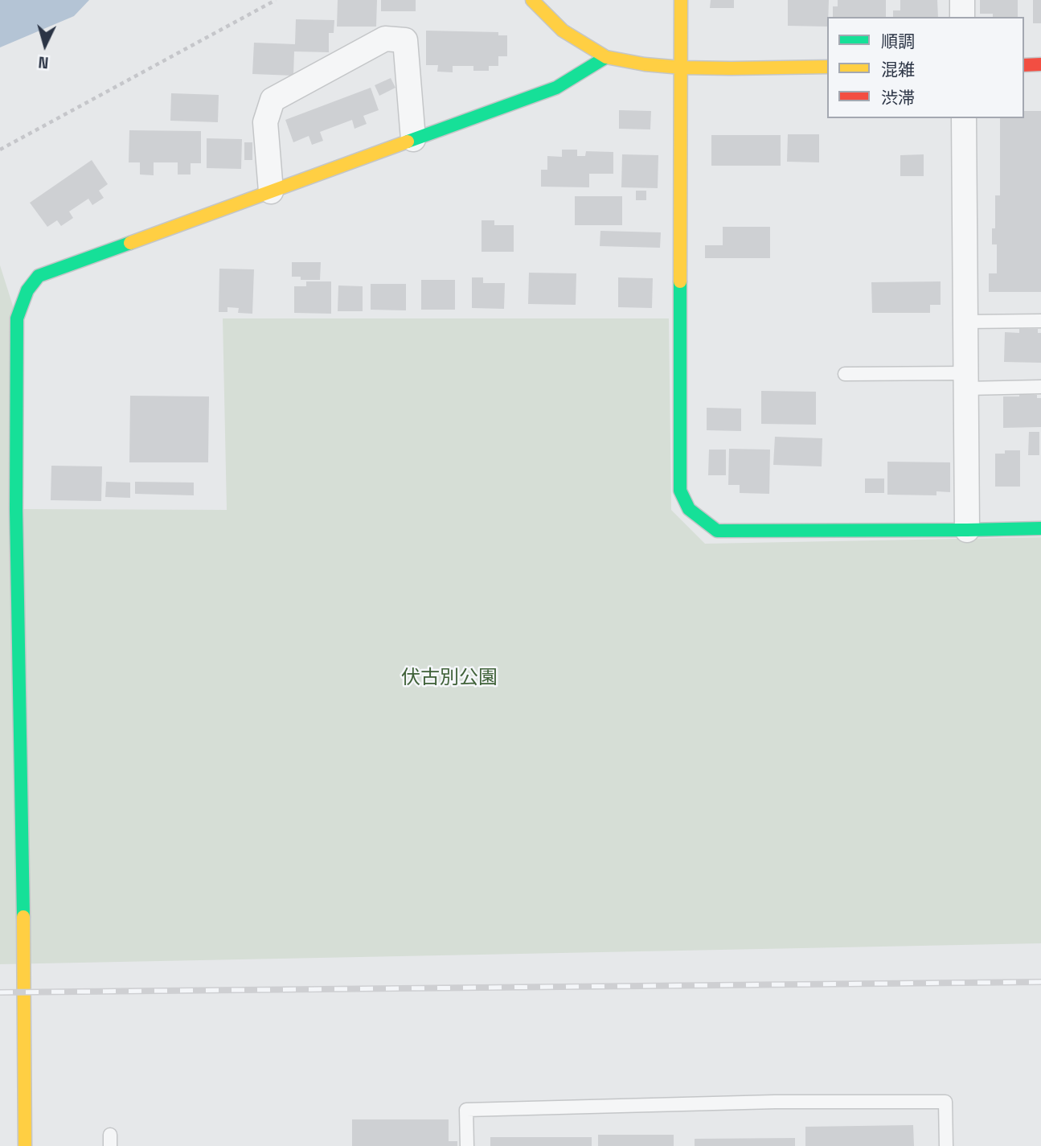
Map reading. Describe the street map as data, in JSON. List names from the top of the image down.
{
  "parks": ["伏古別公園"],
  "legend": ["順調", "混雑", "渋滞"],
  "north": "bottom"
}
